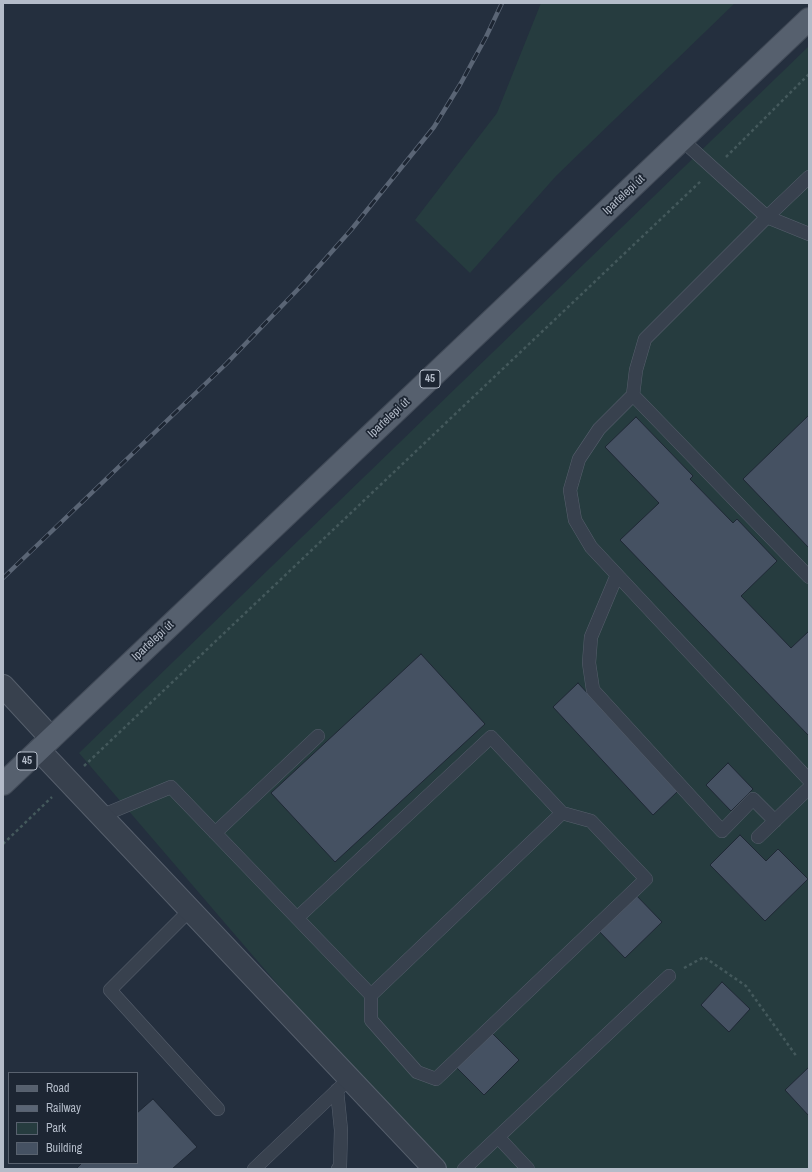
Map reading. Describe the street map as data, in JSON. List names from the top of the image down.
{
  "streets": {
    "main road": ["Ipartelepi út", "45"]
  },
  "legend": [
    "Road",
    "Railway",
    "Park",
    "Building"
  ]
}
